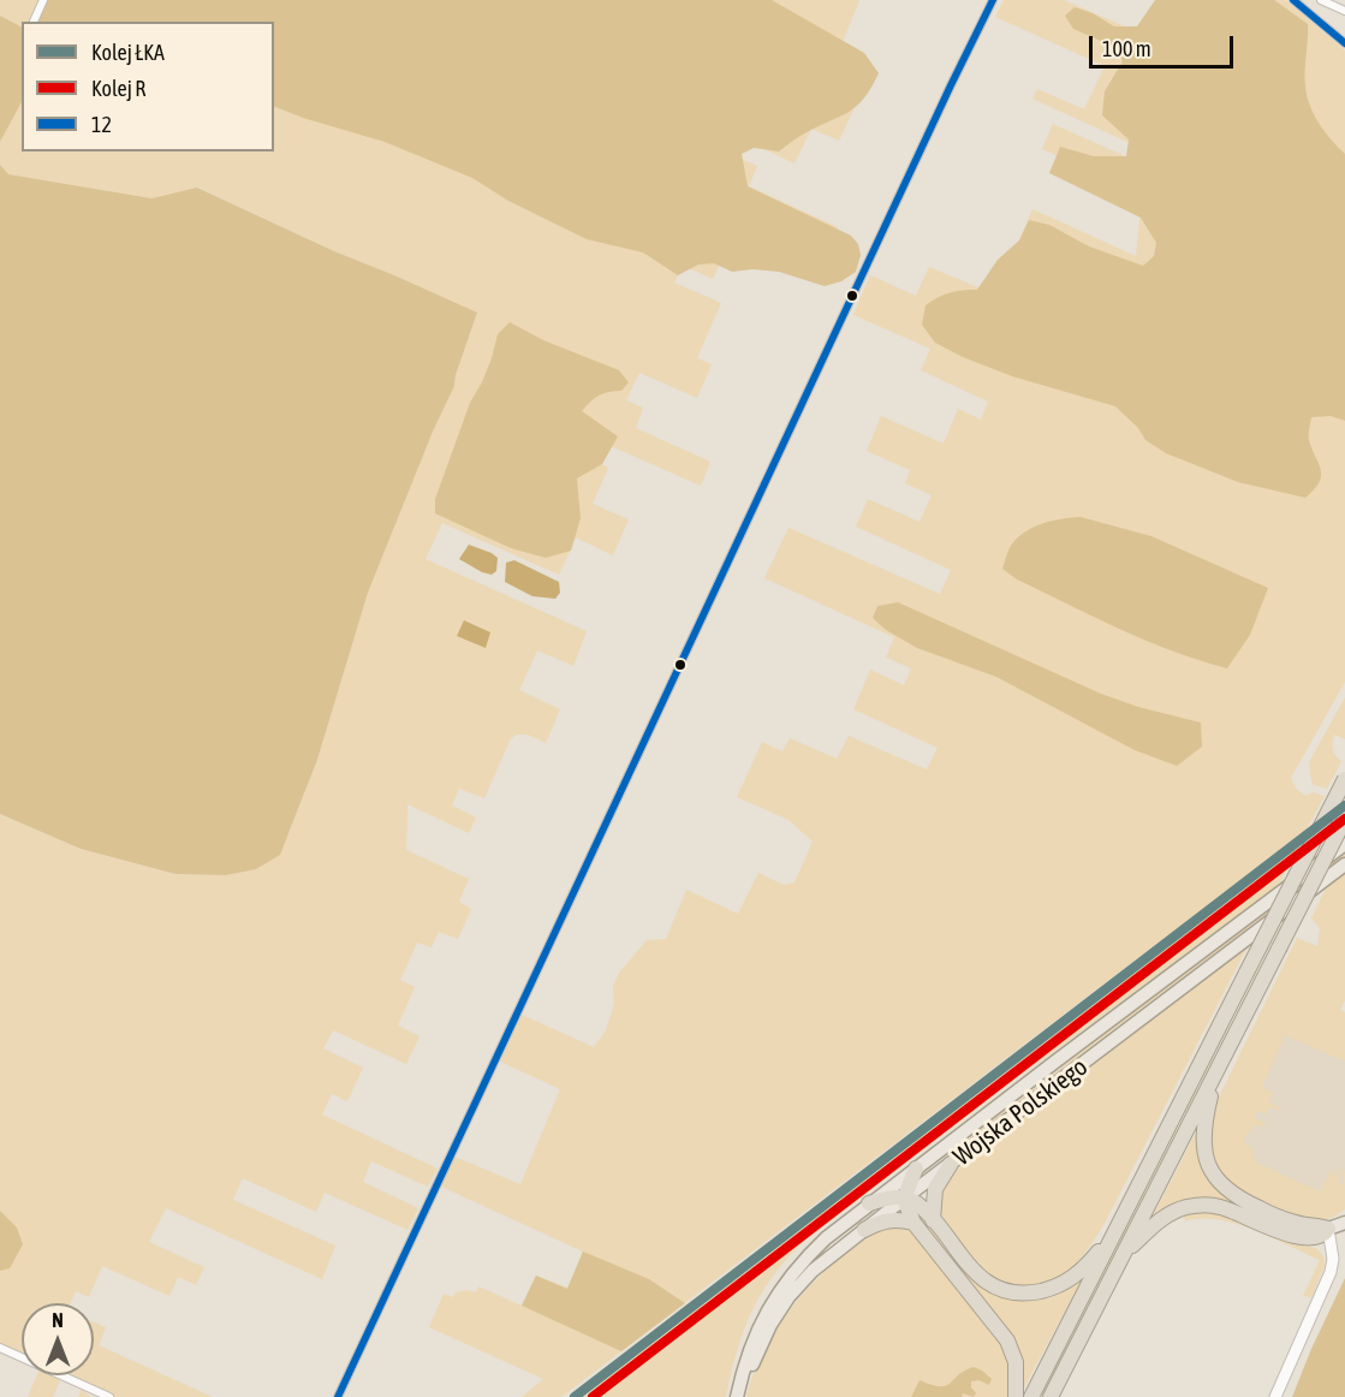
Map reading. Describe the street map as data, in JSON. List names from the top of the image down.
{
  "streets": {
    "main road": ["Wojska Polskiego"]
  },
  "lines": ["transit line 12", "rail line ŁKA", "rail line R"],
  "legend": ["Kolej ŁKA", "Kolej R", "12"],
  "scale_bar": "100 m",
  "north": "top"
}
